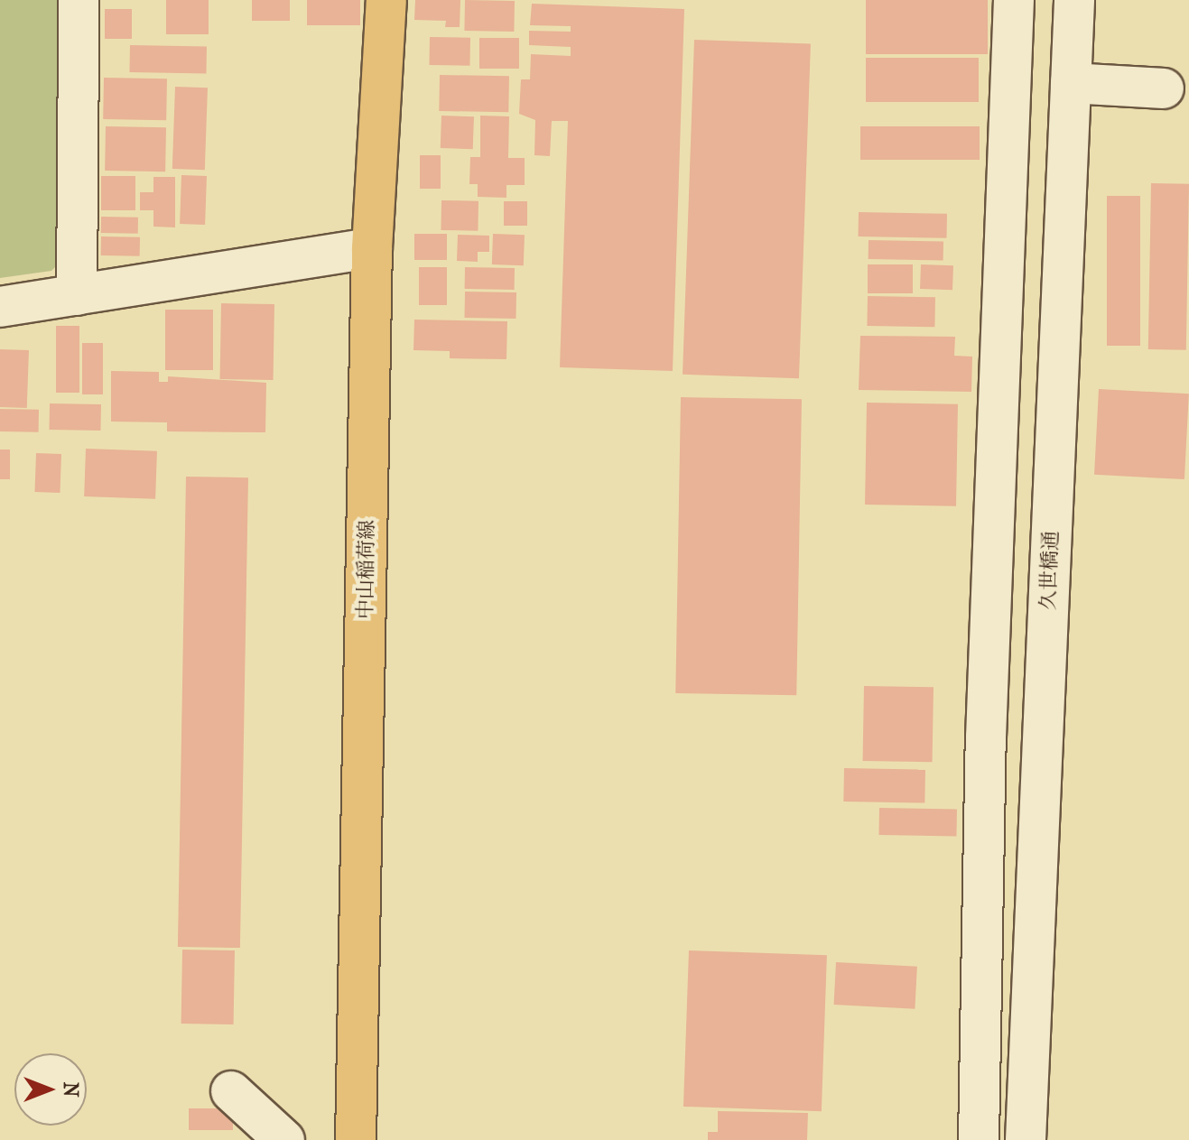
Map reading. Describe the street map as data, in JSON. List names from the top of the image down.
{
  "streets": {
    "main road": ["中山稲荷線"],
    "street": ["久世橋通"]
  },
  "north": "right"
}
